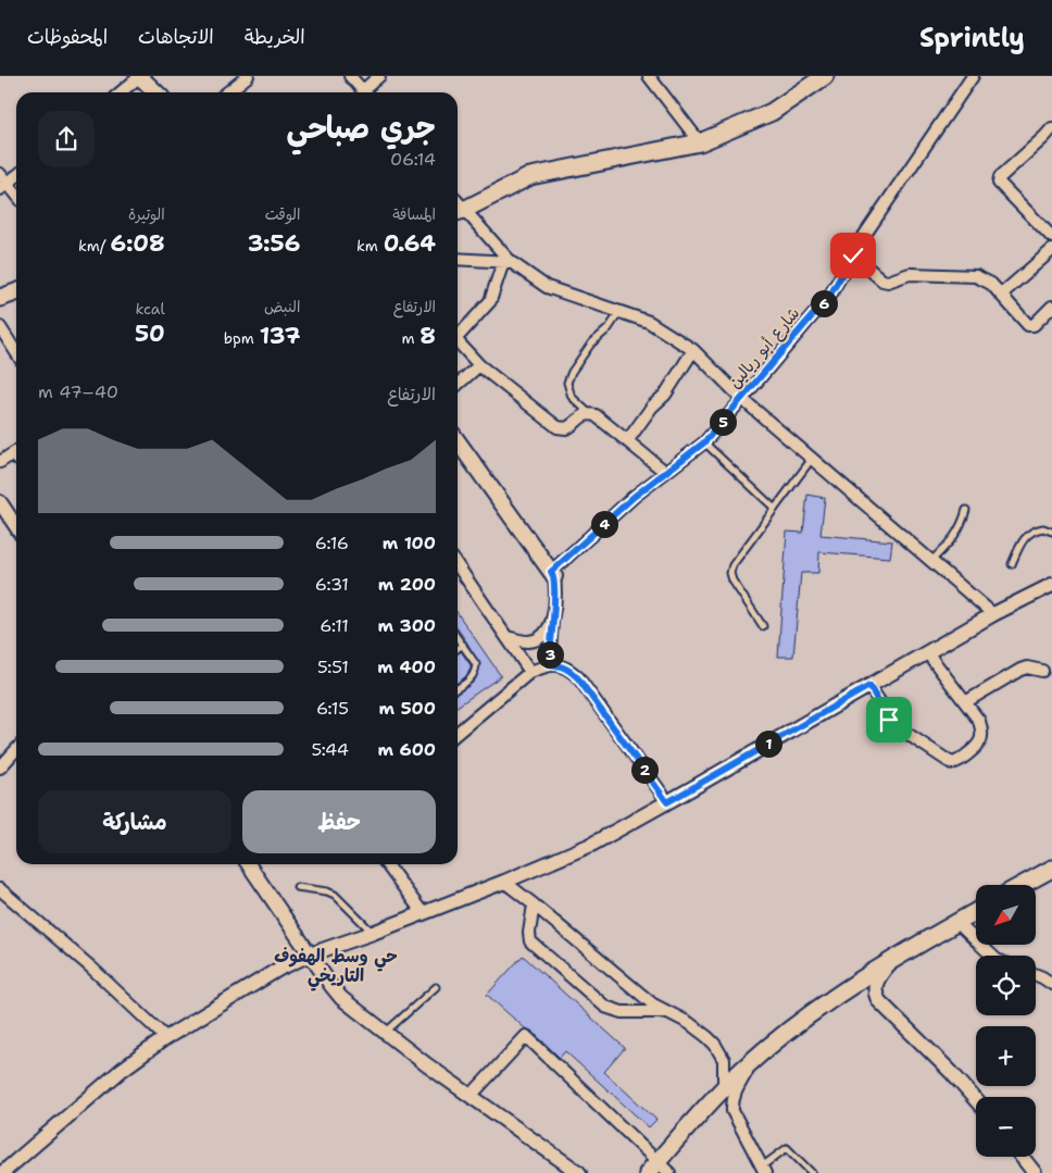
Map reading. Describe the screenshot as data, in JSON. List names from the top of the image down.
{
  "streets": {
    "street": ["شارع أبو ريالين"]
  },
  "districts": ["حي وسط الهفوف التاريخي"],
  "north": "bottom left",
  "page": {
    "header": "Sprintly",
    "nav": ["الخريطة", "الاتجاهات", "المحفوظات"],
    "heading": ["جري صباحي", "06:14"],
    "stats": [
      ["المسافة", "0.64 km"],
      ["الوقت", "3:56"],
      ["الوتيرة", "6:08 /km"],
      ["الارتفاع", "8 m"],
      ["النبض", "137 bpm"],
      ["kcal", "50"]
    ],
    "pins": [
      "6",
      "5",
      "4",
      "3",
      "1",
      "2"
    ],
    "chart": ["الارتفاع", "40–47 m"],
    "list": [
      {
        "name": "100 m",
        "note": "6:16"
      },
      {
        "name": "200 m",
        "note": "6:31"
      },
      {
        "name": "300 m",
        "note": "6:11"
      },
      {
        "name": "400 m",
        "note": "5:51"
      },
      {
        "name": "500 m",
        "note": "6:15"
      },
      {
        "name": "600 m",
        "note": "5:44"
      }
    ],
    "buttons": ["حفظ", "مشاركة"],
    "map_buttons": ["+", "−"]
  }
}
